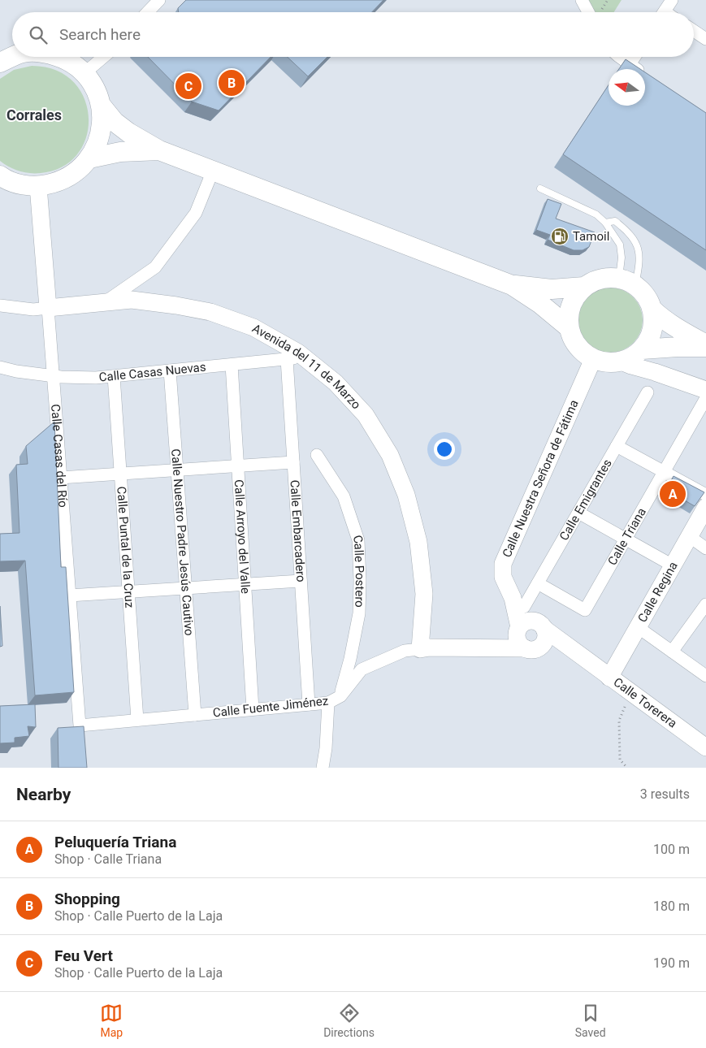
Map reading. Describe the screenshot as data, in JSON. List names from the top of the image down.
{
  "streets": {
    "street": [
      "Avenida del 11 de Marzo",
      "Calle Casas Nuevas",
      "Calle Casas del Río",
      "Calle Nuestra Señora de Fátima",
      "Calle Emigrantes",
      "Calle Embarcadero",
      "Calle Triana",
      "Calle Arroyo del Valle",
      "Calle Nuestro Padre Jesús Cautivo",
      "Calle Puntal de la Cruz",
      "Calle Postero",
      "Calle Regina",
      "Calle Torerera",
      "Calle Fuente Jiménez"
    ]
  },
  "crossings": [
    ["Avenida del 11 de Marzo", "Calle Casas Nuevas"],
    ["Avenida del 11 de Marzo", "Calle Casas del Río"],
    ["Avenida del 11 de Marzo", "Calle Fuente Jiménez"],
    ["Calle Casas Nuevas", "Calle Casas del Río"],
    ["Calle Casas Nuevas", "Calle Embarcadero"],
    ["Calle Casas Nuevas", "Calle Arroyo del Valle"],
    ["Calle Casas Nuevas", "Calle Nuestro Padre Jesús Cautivo"],
    ["Calle Casas Nuevas", "Calle Puntal de la Cruz"],
    ["Calle Casas del Río", "Calle Fuente Jiménez"],
    ["Calle Nuestra Señora de Fátima", "Calle Emigrantes"],
    ["Calle Nuestra Señora de Fátima", "Calle Torerera"],
    ["Calle Nuestra Señora de Fátima", "Calle Fuente Jiménez"],
    ["Calle Emigrantes", "Calle Triana"],
    ["Calle Emigrantes", "Calle Torerera"],
    ["Calle Emigrantes", "Calle Fuente Jiménez"],
    ["Calle Embarcadero", "Calle Fuente Jiménez"],
    ["Calle Arroyo del Valle", "Calle Fuente Jiménez"],
    ["Calle Nuestro Padre Jesús Cautivo", "Calle Fuente Jiménez"],
    ["Calle Puntal de la Cruz", "Calle Fuente Jiménez"],
    ["Calle Postero", "Calle Fuente Jiménez"],
    ["Calle Regina", "Calle Torerera"],
    ["Calle Torerera", "Calle Fuente Jiménez"]
  ],
  "districts": ["Corrales"],
  "places": {
    "fuel station": ["Tamoil"]
  },
  "north": "left",
  "page": {
    "search": "Search here",
    "pins": ["B", "C", "A"],
    "heading": ["Nearby", "3 results"],
    "list": [
      {
        "mark": "A",
        "name": "Peluquería Triana",
        "note": "Shop · Calle Triana",
        "value": "100 m"
      },
      {
        "mark": "B",
        "name": "Shopping",
        "note": "Shop · Calle Puerto de la Laja",
        "value": "180 m"
      },
      {
        "mark": "C",
        "name": "Feu Vert",
        "note": "Shop · Calle Puerto de la Laja",
        "value": "190 m"
      }
    ],
    "nav": ["Map", "Directions", "Saved"]
  }
}
